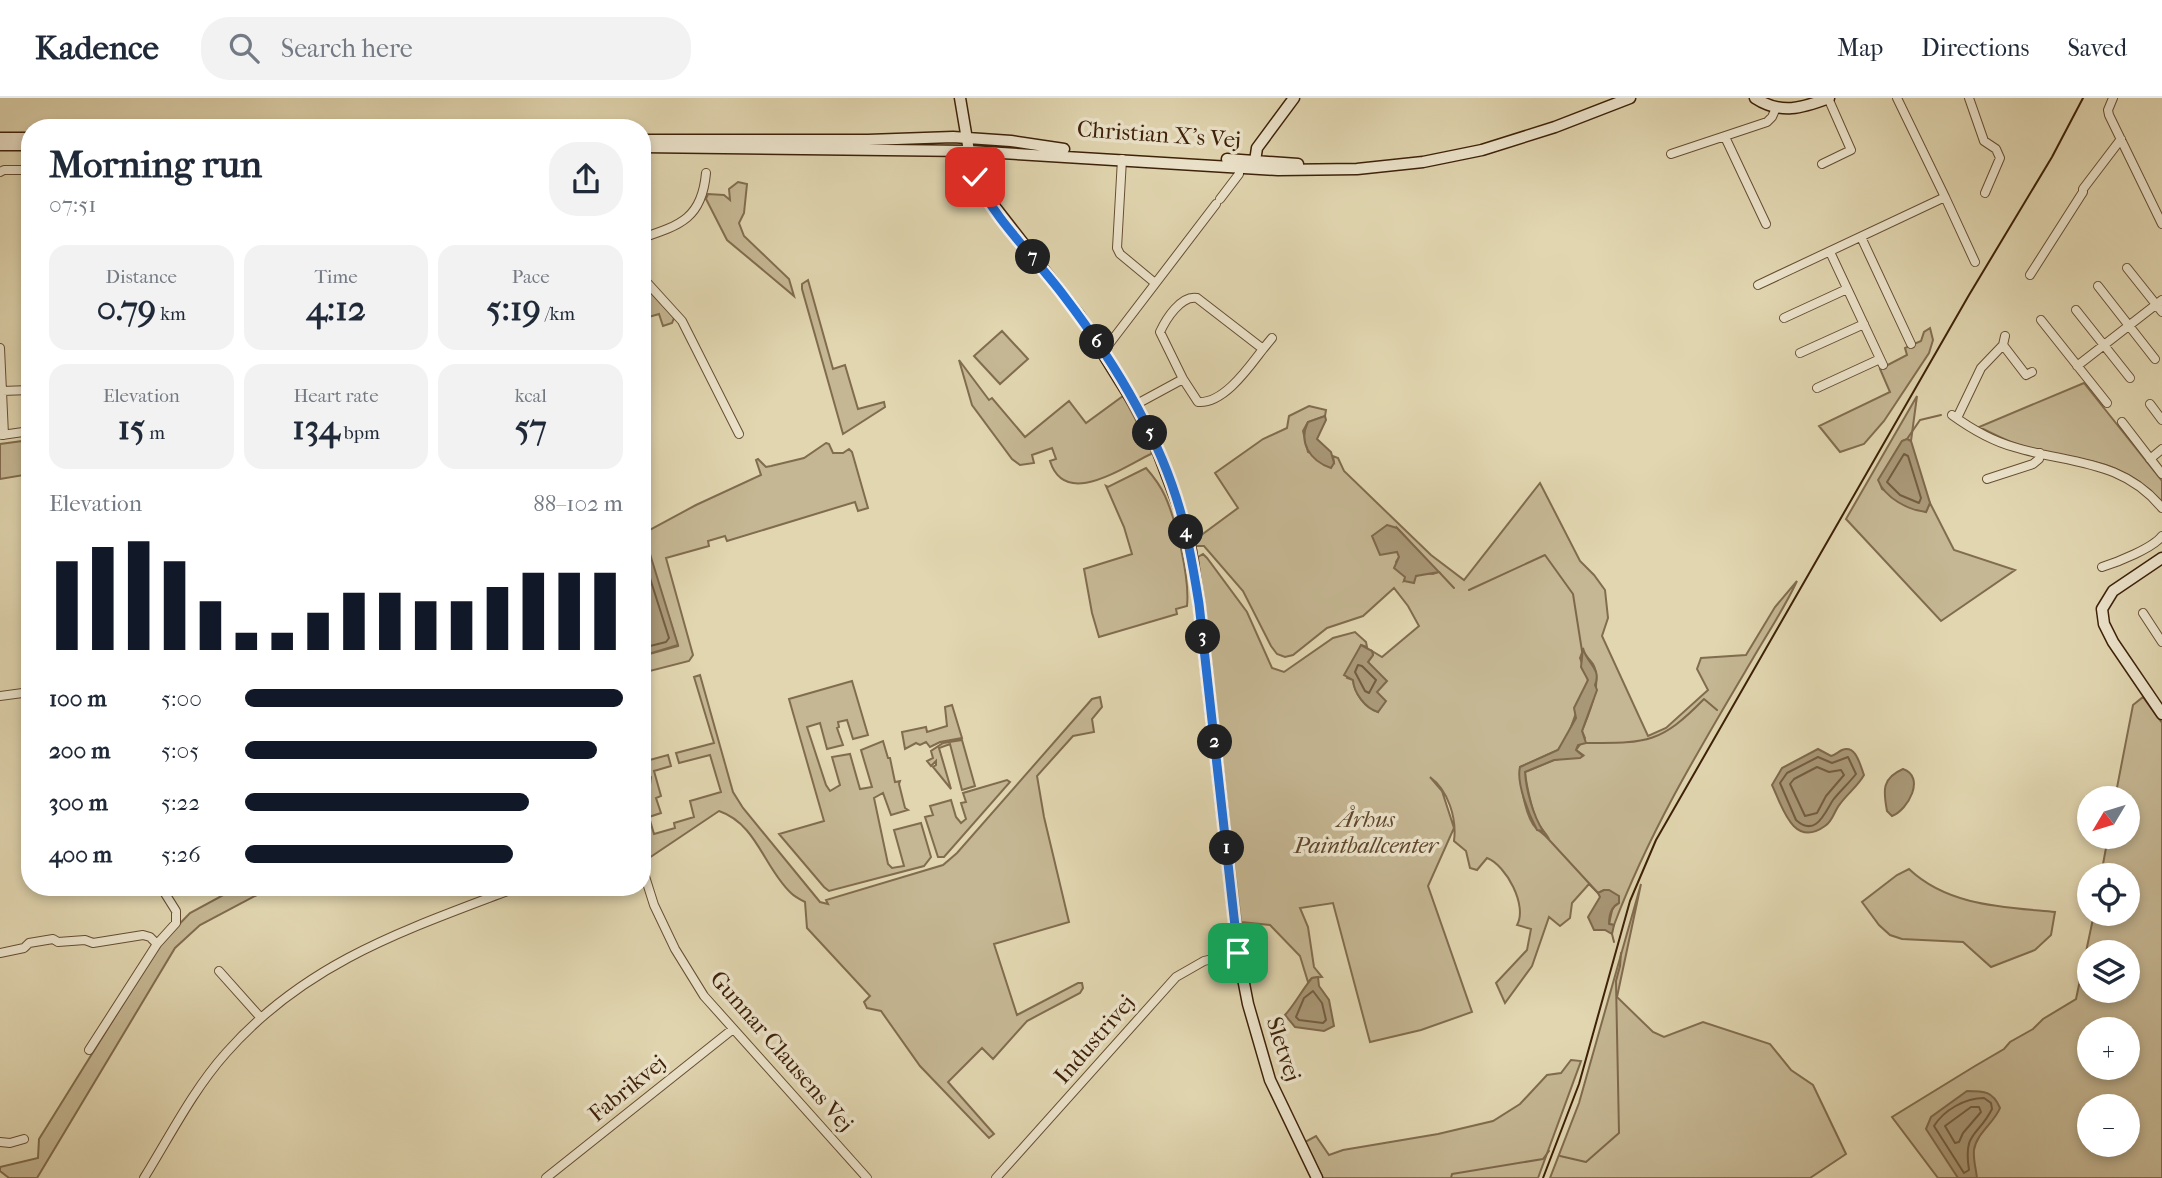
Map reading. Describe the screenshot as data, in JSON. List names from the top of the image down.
{
  "streets": {
    "main road": ["Christian X's Vej", "Sletvej"],
    "street": ["Industrivej", "Gunnar Clausens Vej", "Fabrikvej"]
  },
  "crossings": [
    ["Christian X's Vej", "Sletvej"],
    ["Industrivej", "Sletvej"],
    ["Gunnar Clausens Vej", "Fabrikvej"]
  ],
  "parks": ["Århus Paintballcenter"],
  "north": "bottom left",
  "page": {
    "header": "Kadence",
    "search": "Search here",
    "nav": ["Map", "Directions", "Saved"],
    "heading": ["Morning run", "07:51"],
    "stats": [
      ["Distance", "0.79 km"],
      ["Time", "4:12"],
      ["Pace", "5:19 /km"],
      ["Elevation", "15 m"],
      ["Heart rate", "134 bpm"],
      ["kcal", "57"]
    ],
    "pins": [
      "7",
      "6",
      "5",
      "4",
      "3",
      "2",
      "1"
    ],
    "chart": ["Elevation", "88–102 m"],
    "list": [
      {
        "name": "100 m",
        "note": "5:00"
      },
      {
        "name": "200 m",
        "note": "5:05"
      },
      {
        "name": "300 m",
        "note": "5:22"
      },
      {
        "name": "400 m",
        "note": "5:26"
      }
    ],
    "map_buttons": ["+", "−"]
  }
}
